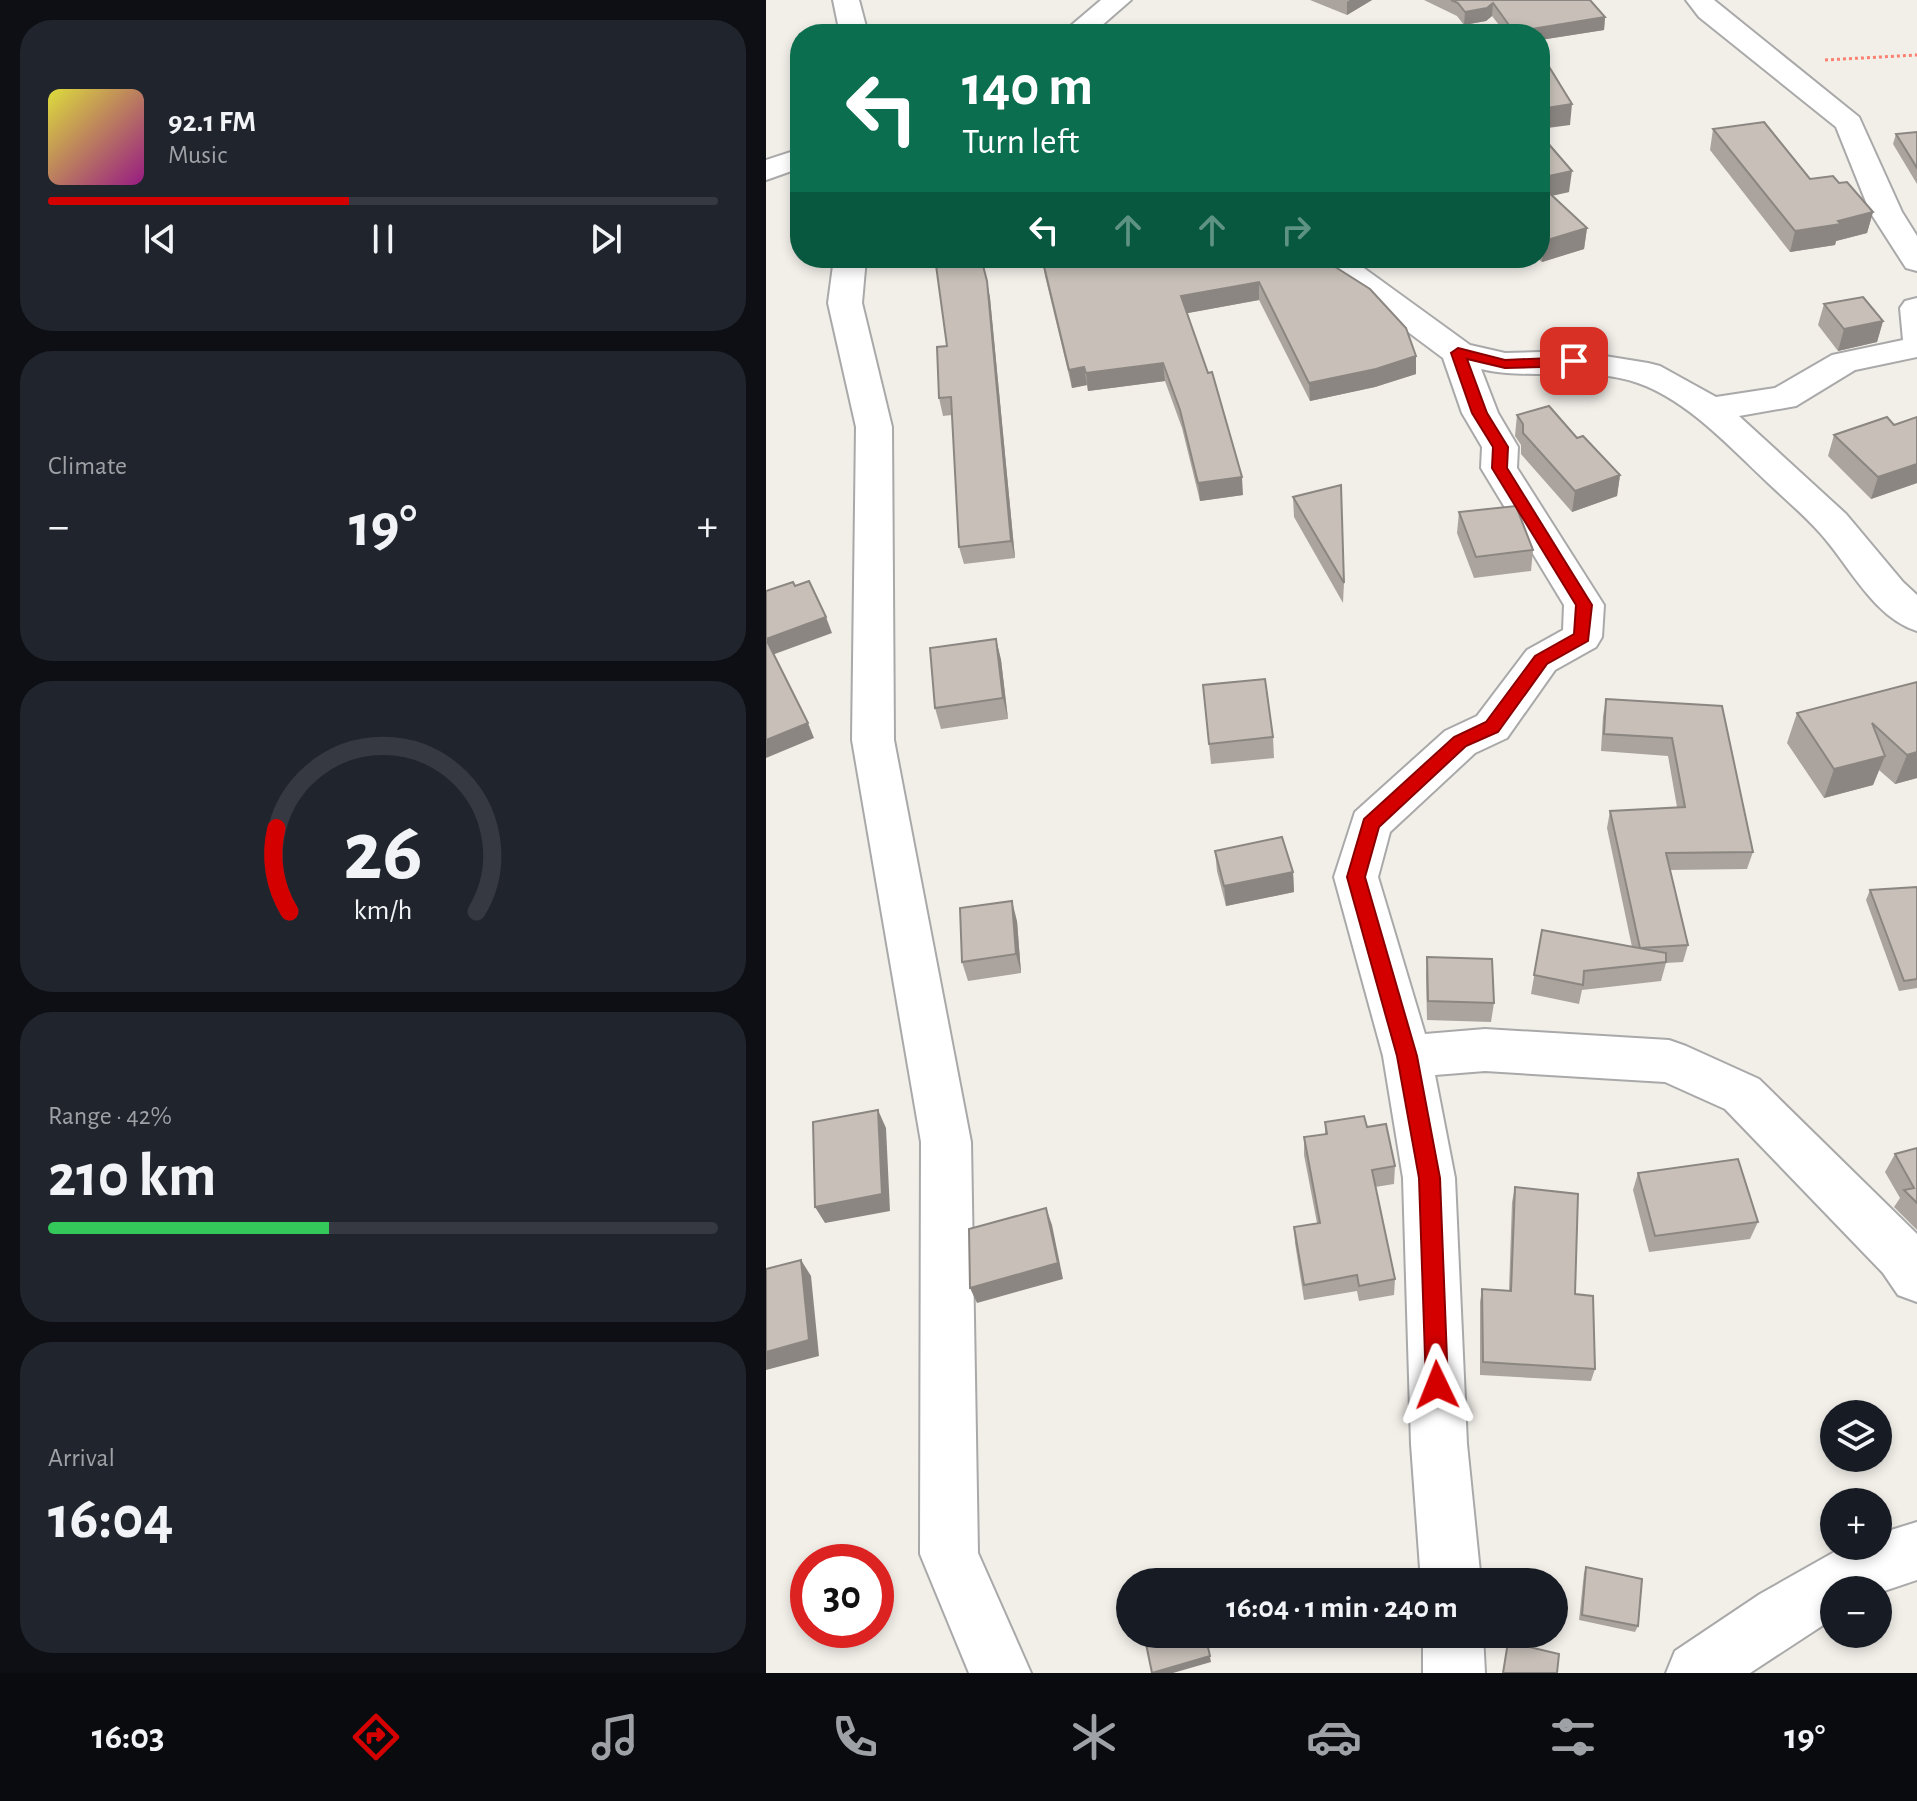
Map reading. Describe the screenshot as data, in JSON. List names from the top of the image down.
{
  "page": {
    "turn": ["140 m", "Turn left"],
    "song": ["92.1 FM", "Music"],
    "tile": [
      "Climate",
      ["Range · 42%", "210 km"],
      ["Arrival", "16:04"]
    ],
    "heat": ["−", "19°", "+"],
    "map_buttons": ["+", "−"],
    "limit": "30",
    "trip": "16:04 · 1 min · 240 m",
    "tabs": ["16:03", "19°"],
    "gauge": ["26", "km/h"]
  }
}
